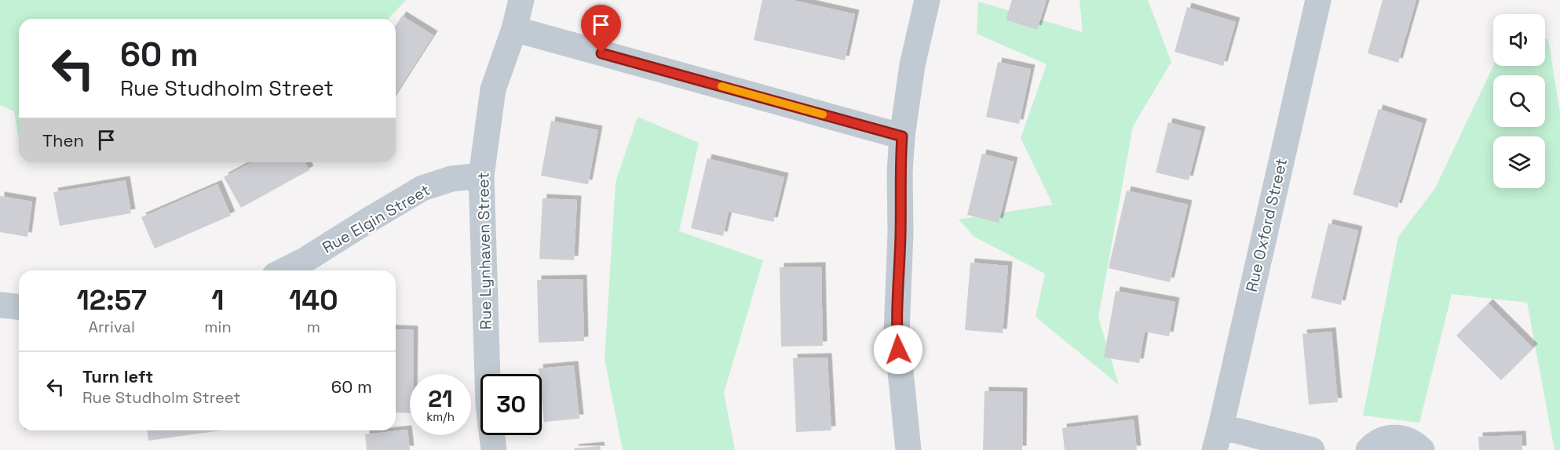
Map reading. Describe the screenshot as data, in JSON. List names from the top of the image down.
{
  "streets": {
    "street": ["Rue Elgin Street", "Rue Oxford Street", "Rue Lynhaven Street"]
  },
  "crossings": [
    ["Rue Elgin Street", "Rue Lynhaven Street"]
  ],
  "page": {
    "turn": ["60 m", "Rue Studholm Street"],
    "then": "Then",
    "eta": [
      "12:57",
      "Arrival",
      "1",
      "min",
      "140",
      "m"
    ],
    "list": [
      {
        "name": "Turn left",
        "note": "Rue Studholm Street",
        "value": "60 m"
      }
    ],
    "speed": "21 km/h",
    "limit": "30"
  }
}
